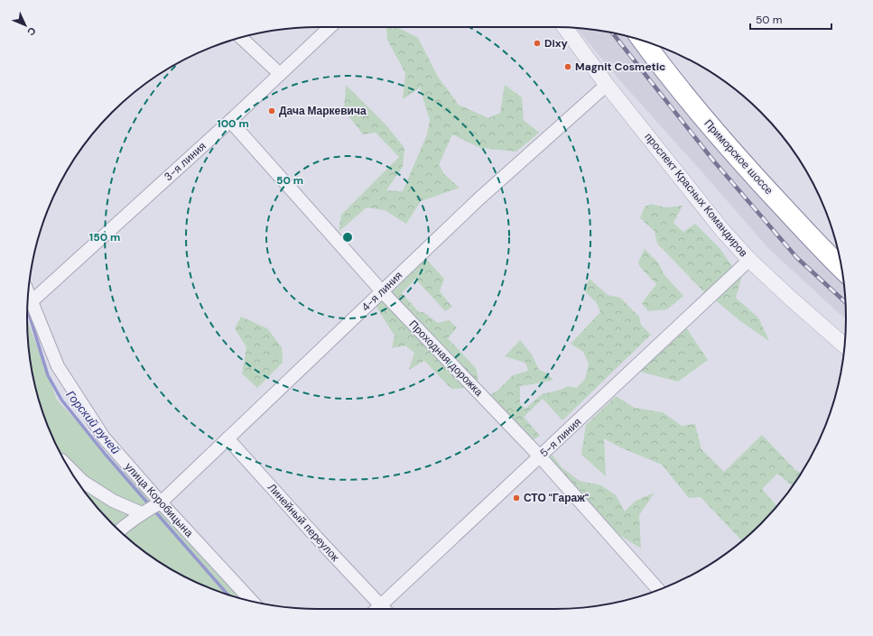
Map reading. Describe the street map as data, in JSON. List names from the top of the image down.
{
  "streets": {
    "highway": ["Приморское шоссе"],
    "street": [
      "3-я линия",
      "проспект Красных Командиров",
      "4-я линия",
      "Проходная дорожка",
      "5-я линия",
      "улица Коробицына",
      "Линейный переулок"
    ]
  },
  "crossings": [
    ["3-я линия", "Проходная дорожка"],
    ["3-я линия", "улица Коробицына"],
    ["проспект Красных Командиров", "4-я линия"],
    ["проспект Красных Командиров", "5-я линия"],
    ["4-я линия", "Проходная дорожка"],
    ["4-я линия", "улица Коробицына"],
    ["4-я линия", "Линейный переулок"],
    ["Проходная дорожка", "5-я линия"]
  ],
  "water": ["Горский ручей"],
  "places": [
    "Dixy",
    "Magnit Cosmetic",
    "Дача Маркевича",
    "СТО \"Гараж\""
  ],
  "scale_bar": "50 m",
  "north": "bottom right",
  "rings": ["100 m", "50 m", "150 m"]
}
